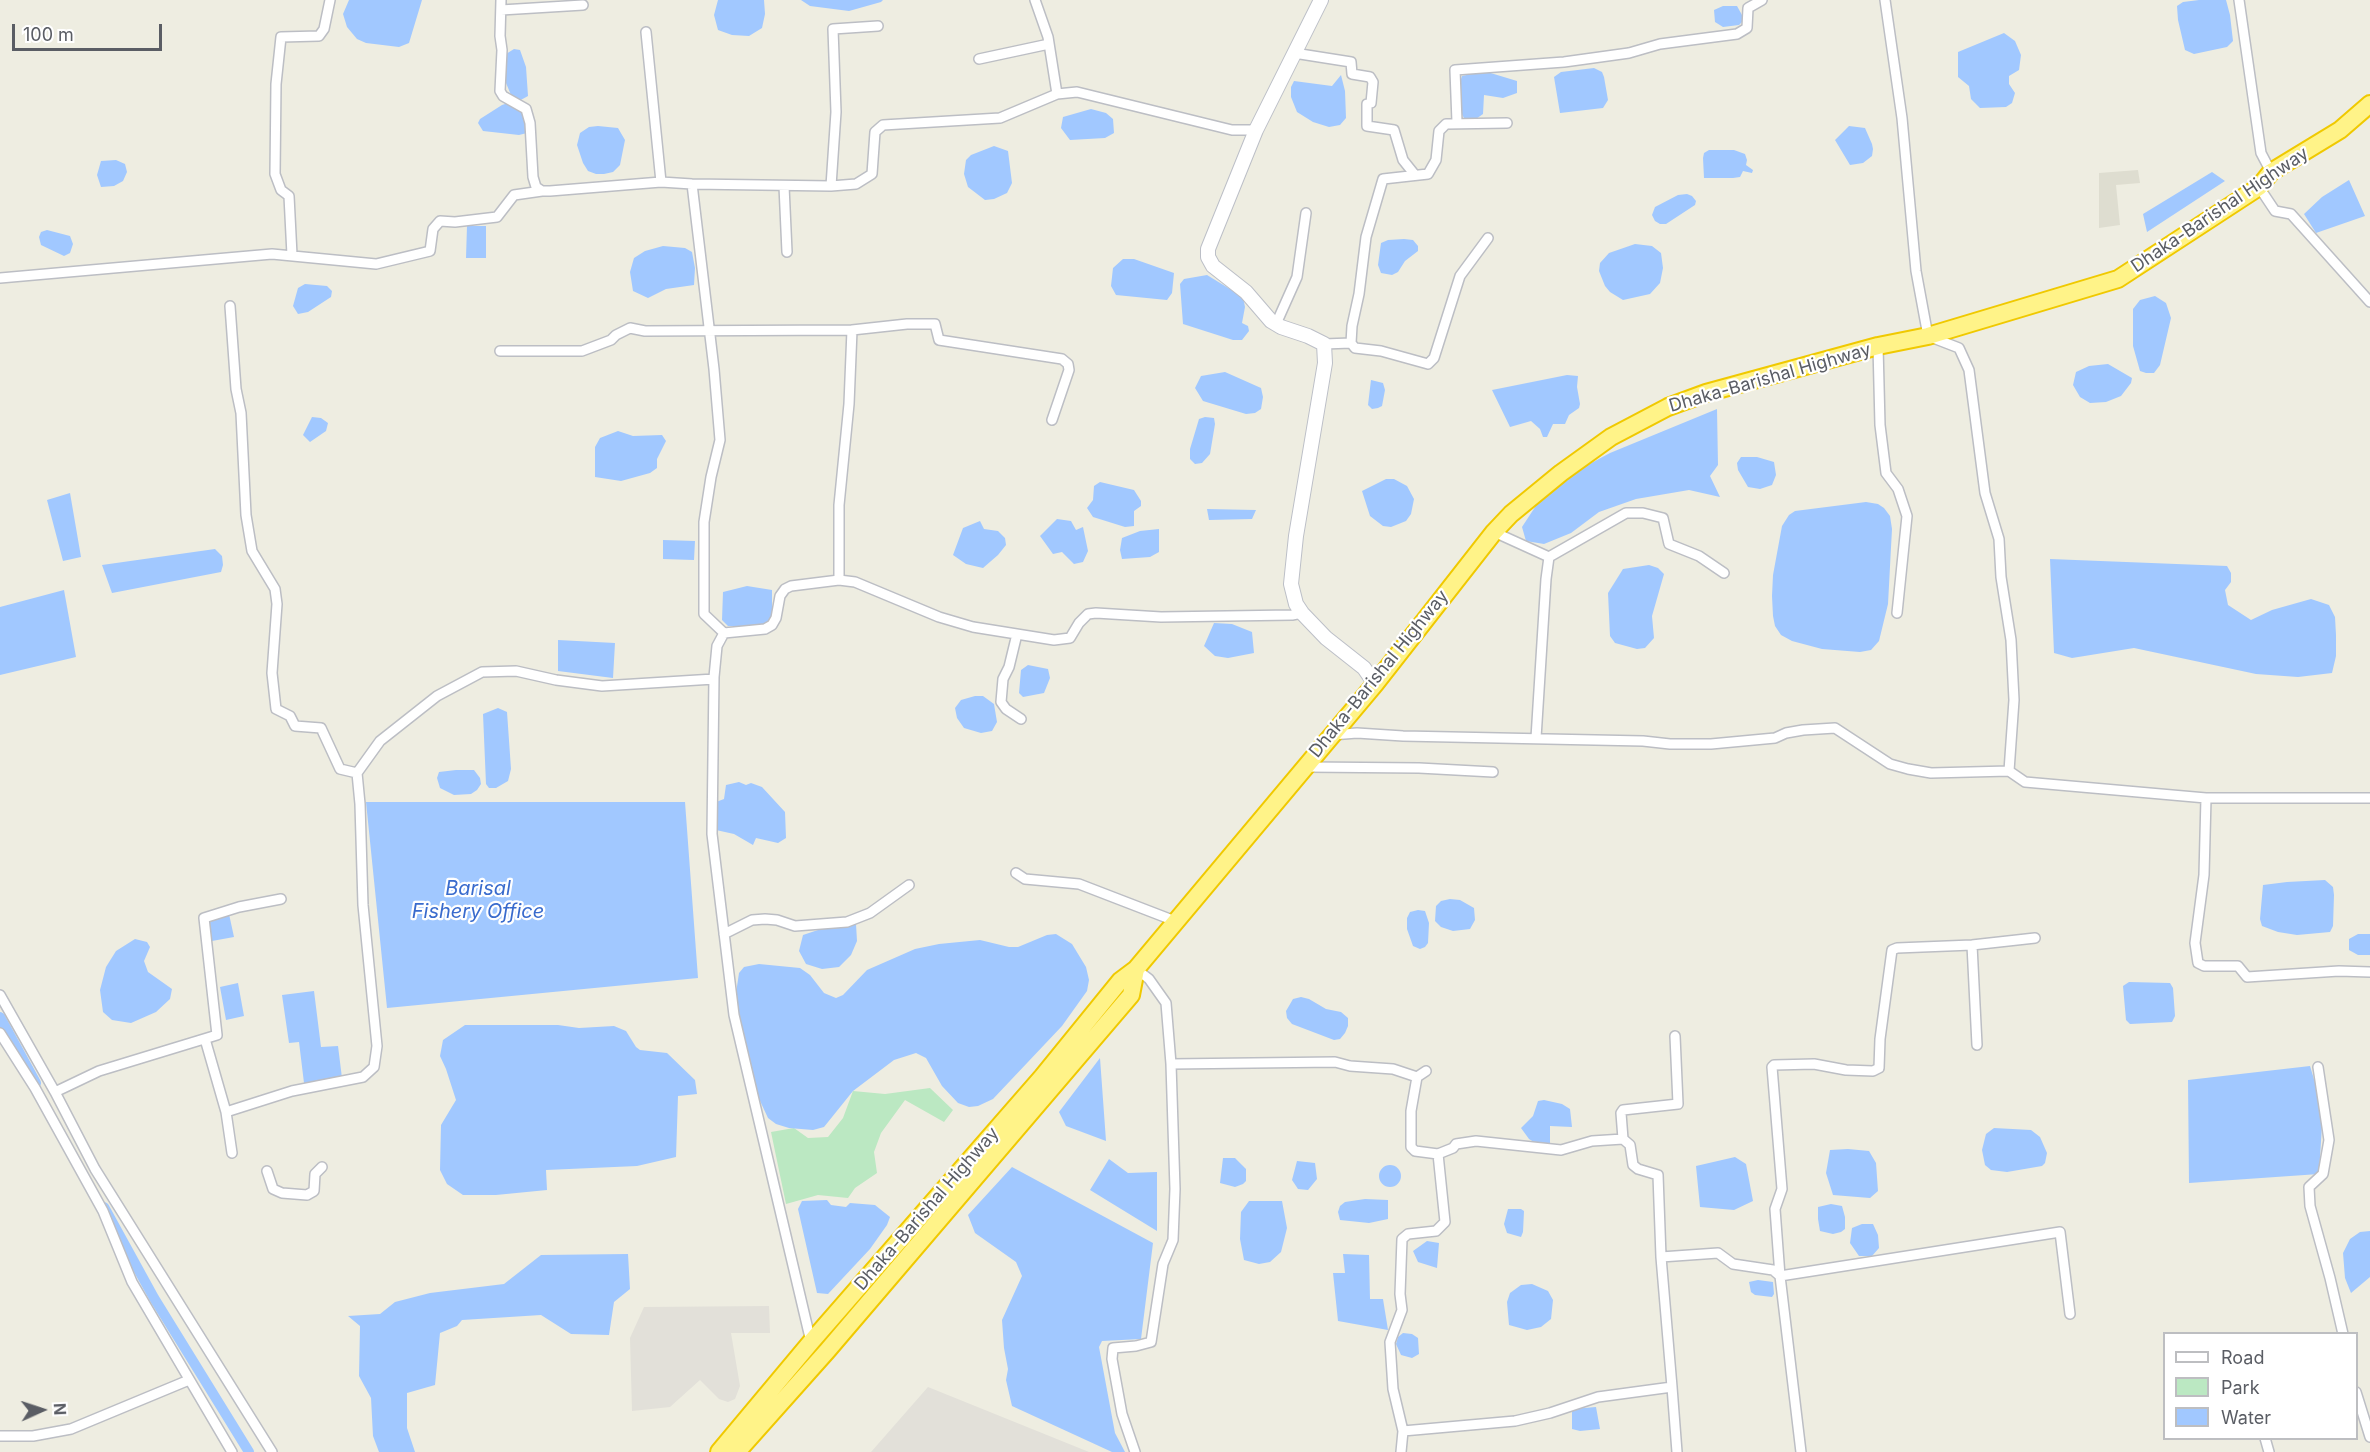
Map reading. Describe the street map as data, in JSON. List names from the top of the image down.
{
  "streets": {
    "highway": ["Dhaka-Barishal Highway"]
  },
  "water": ["Barisal Fishery Office"],
  "legend": ["Road", "Park", "Water"],
  "scale_bar": "100 m",
  "north": "right"
}
